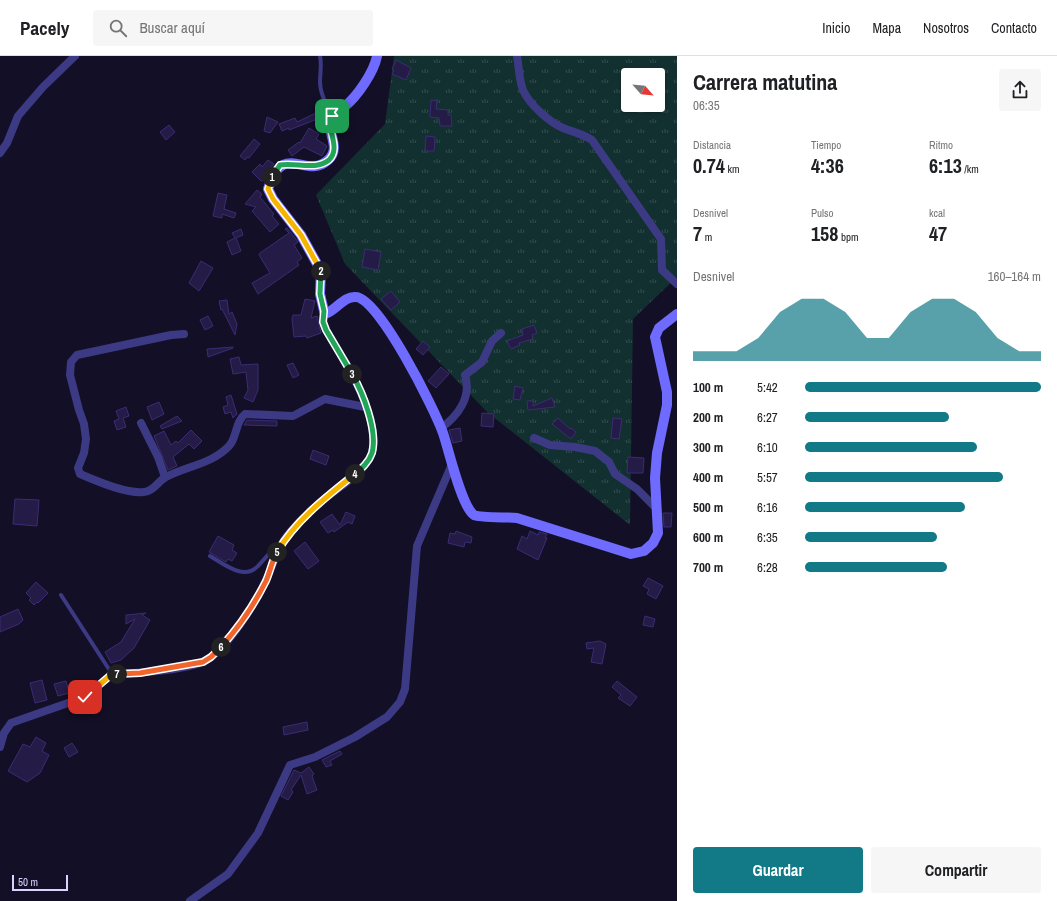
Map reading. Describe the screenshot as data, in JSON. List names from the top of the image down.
{
  "scale_bar": "50 m",
  "north": "bottom right",
  "page": {
    "header": "Pacely",
    "search": "Buscar aquí",
    "nav": [
      "Inicio",
      "Mapa",
      "Nosotros",
      "Contacto"
    ],
    "heading": ["Carrera matutina", "06:35"],
    "stats": [
      ["Distancia", "0.74 km"],
      ["Tiempo", "4:36"],
      ["Ritmo", "6:13 /km"],
      ["Desnivel", "7 m"],
      ["Pulso", "158 bpm"],
      ["kcal", "47"]
    ],
    "pins": [
      "1",
      "2",
      "3",
      "4",
      "5",
      "6",
      "7"
    ],
    "chart": ["Desnivel", "160–164 m"],
    "list": [
      {
        "name": "100 m",
        "note": "5:42"
      },
      {
        "name": "200 m",
        "note": "6:27"
      },
      {
        "name": "300 m",
        "note": "6:10"
      },
      {
        "name": "400 m",
        "note": "5:57"
      },
      {
        "name": "500 m",
        "note": "6:16"
      },
      {
        "name": "600 m",
        "note": "6:35"
      },
      {
        "name": "700 m",
        "note": "6:28"
      }
    ],
    "buttons": ["Guardar", "Compartir"],
    "scale": "50 m"
  }
}
